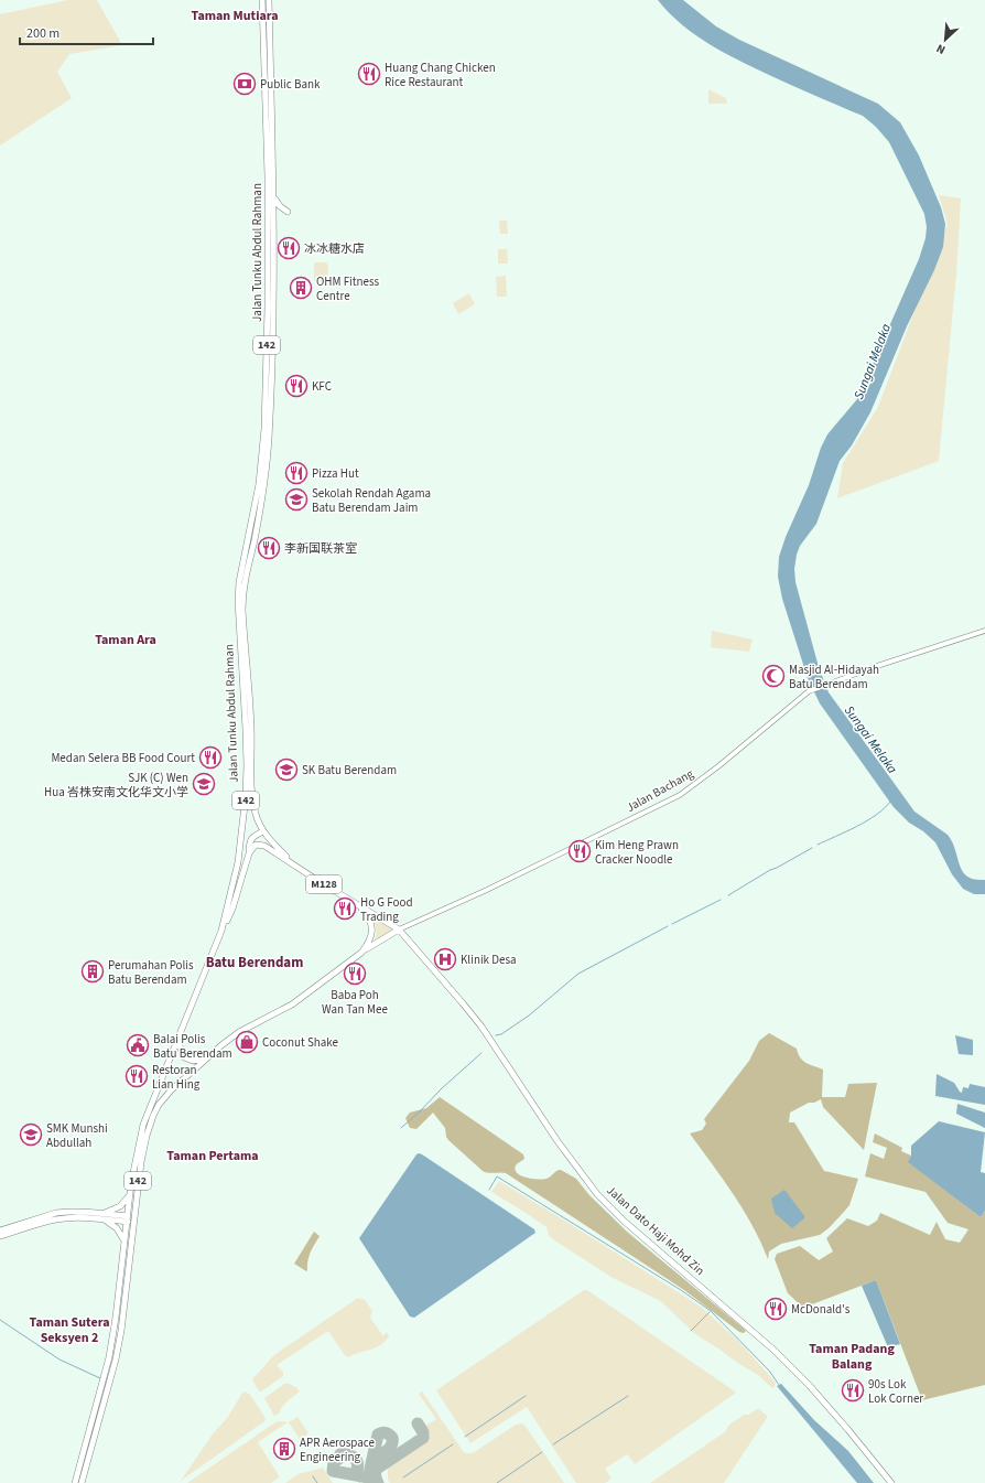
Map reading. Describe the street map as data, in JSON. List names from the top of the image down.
{
  "streets": {
    "main road": [
      "Jalan Tunku Abdul Rahman",
      "142",
      "Jalan Bachang",
      "M128",
      "Jalan Dato Haji Mohd Zin"
    ]
  },
  "crossings": [
    ["Jalan Tunku Abdul Rahman", "M128"],
    ["142", "Jalan Bachang"],
    ["Jalan Bachang", "M128"],
    ["Jalan Bachang", "Jalan Dato Haji Mohd Zin"],
    ["M128", "Jalan Dato Haji Mohd Zin"]
  ],
  "districts": [
    "Taman Mutiara",
    "Taman Ara",
    "Batu Berendam",
    "Taman Pertama",
    "Taman Sutera Seksyen 2",
    "Taman Padang Balang"
  ],
  "water": ["Sungai Melaka"],
  "places": {
    "restaurant": [
      "Huang Chang Chicken Rice Restaurant",
      "冰冰糖水店",
      "KFC",
      "Pizza Hut",
      "李新国联茶室",
      "Medan Selera BB Food Court",
      "Kim Heng Prawn Cracker Noodle",
      "Ho G Food Trading",
      "Baba Poh Wan Tan Mee",
      "Restoran Lian Hing",
      "McDonald's",
      "90s Lok Lok Corner"
    ],
    "bank": ["Public Bank"],
    "building": ["OHM Fitness Centre", "Perumahan Polis Batu Berendam", "APR Aerospace Engineering"],
    "school or university": [
      "Sekolah Rendah Agama Batu Berendam Jaim",
      "SK Batu Berendam",
      "SJK (C) Wen Hua 峇株安南文化华文小学",
      "SMK Munshi Abdullah"
    ],
    "mosque": ["Masjid Al-Hidayah Batu Berendam"],
    "hospital": ["Klinik Desa"],
    "shop": ["Coconut Shake"],
    "public building": ["Balai Polis Batu Berendam"]
  },
  "scale_bar": "200 m",
  "north": "bottom left"
}
